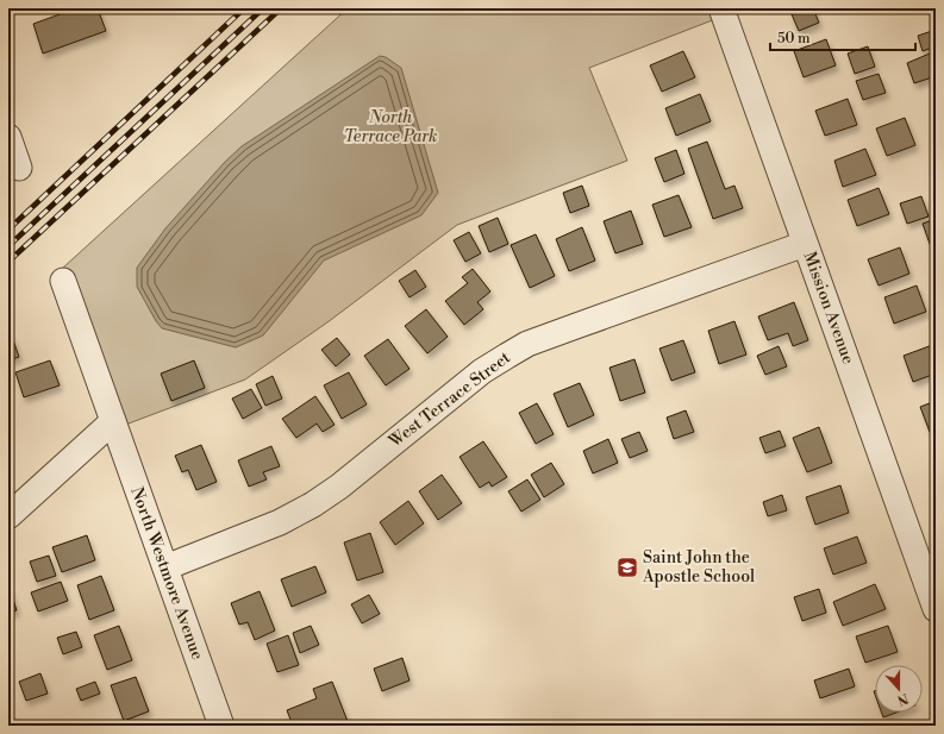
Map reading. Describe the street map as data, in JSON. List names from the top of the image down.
{
  "streets": {
    "street": ["Mission Avenue", "West Terrace Street", "North Westmore Avenue"]
  },
  "crossings": [
    ["Mission Avenue", "West Terrace Street"],
    ["West Terrace Street", "North Westmore Avenue"]
  ],
  "parks": ["North Terrace Park"],
  "places": {
    "school or university": ["Saint John the Apostle School"]
  },
  "scale_bar": "50 m",
  "north": "bottom"
}
